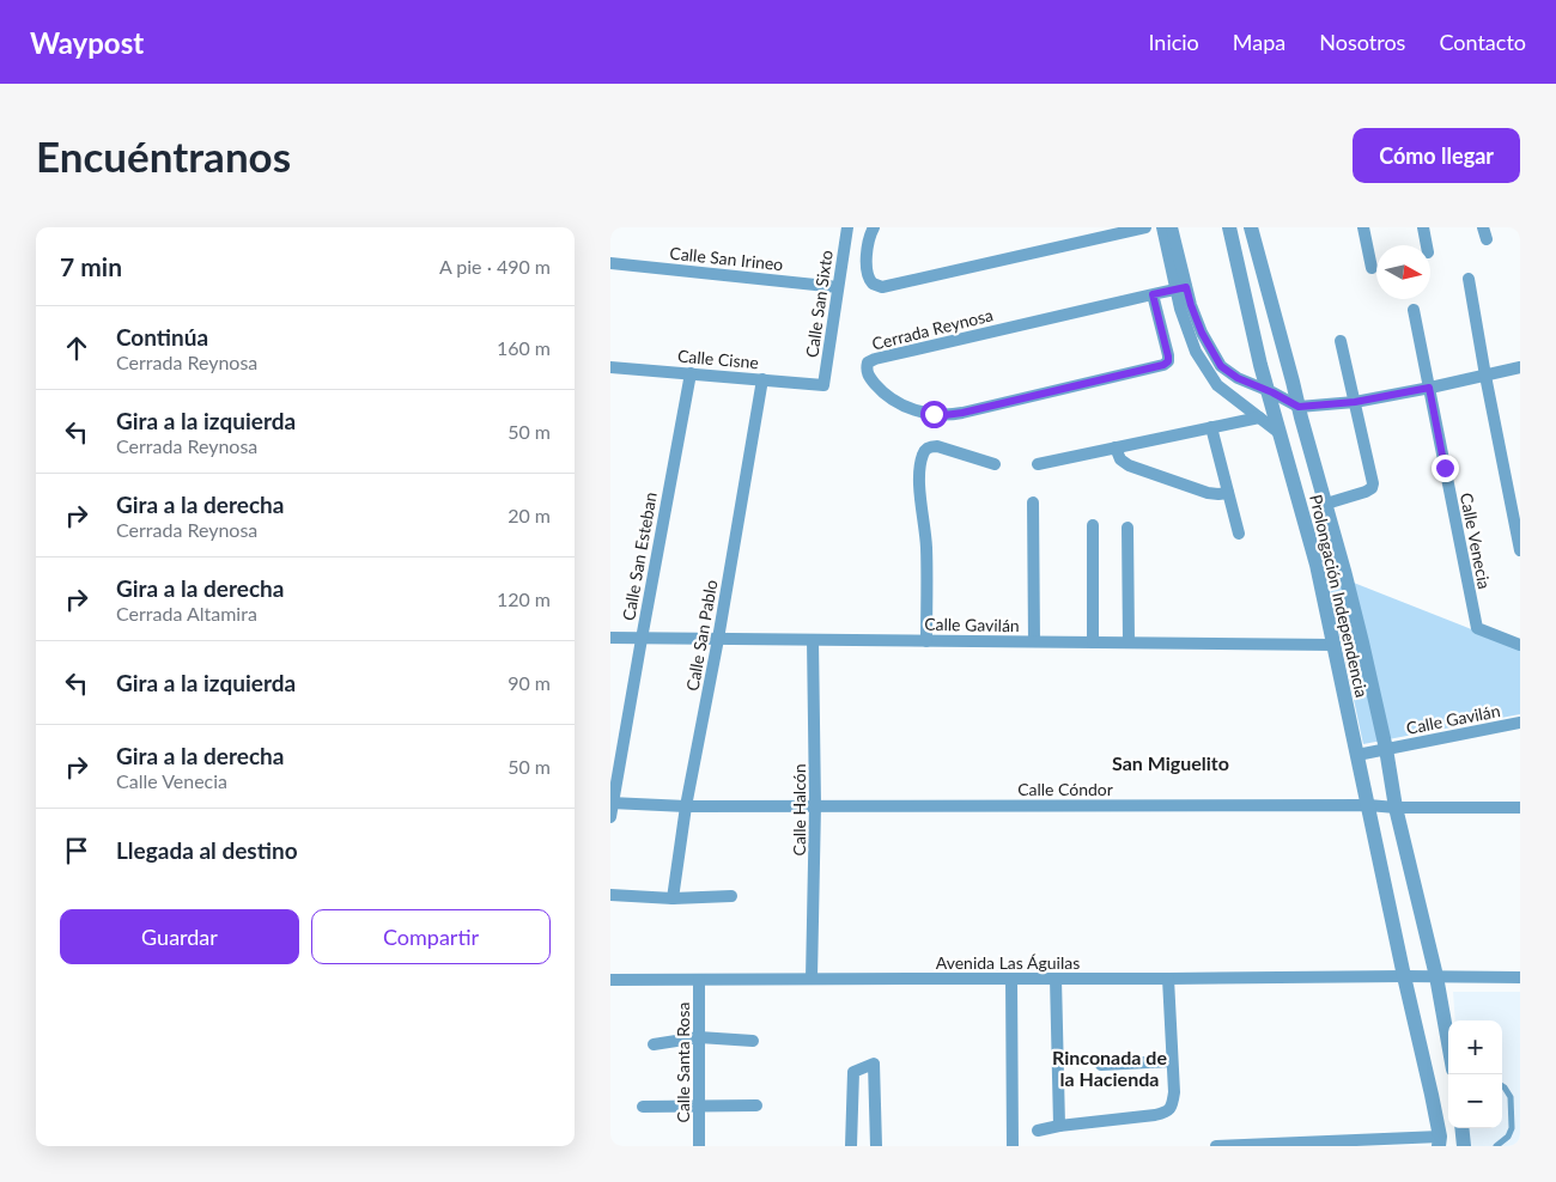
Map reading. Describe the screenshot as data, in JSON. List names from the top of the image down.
{
  "streets": {
    "street": [
      "Calle San Irineo",
      "Calle San Sixto",
      "Cerrada Reynosa",
      "Calle Cisne",
      "Calle Venecia",
      "Calle San Esteban",
      "Prolongación Independencia",
      "Calle Gavilán",
      "Calle San Pablo",
      "Calle Cóndor",
      "Calle Halcón",
      "Avenida Las Águilas",
      "Calle Santa Rosa"
    ]
  },
  "crossings": [
    ["Calle San Irineo", "Calle San Sixto"],
    ["Calle San Sixto", "Calle Cisne"],
    ["Calle Cisne", "Calle San Esteban"],
    ["Calle Cisne", "Calle San Pablo"],
    ["Calle San Esteban", "Calle Gavilán"],
    ["Calle San Esteban", "Calle Cóndor"],
    ["Prolongación Independencia", "Calle Gavilán"],
    ["Prolongación Independencia", "Calle Cóndor"],
    ["Prolongación Independencia", "Avenida Las Águilas"],
    ["Calle Gavilán", "Calle San Pablo"],
    ["Calle Gavilán", "Calle Halcón"],
    ["Calle San Pablo", "Calle Cóndor"],
    ["Calle Cóndor", "Calle Halcón"],
    ["Calle Halcón", "Avenida Las Águilas"],
    ["Avenida Las Águilas", "Calle Santa Rosa"]
  ],
  "districts": ["San Miguelito", "Rinconada de la Hacienda"],
  "north": "right",
  "page": {
    "header": "Waypost",
    "nav": [
      "Inicio",
      "Mapa",
      "Nosotros",
      "Contacto"
    ],
    "buttons": [
      "Cómo llegar",
      ["Guardar", "Compartir"]
    ],
    "title": "Encuéntranos",
    "heading": ["7 min", "A pie · 490 m"],
    "list": [
      ["Continúa", "Cerrada Reynosa", "160 m"],
      ["Gira a la izquierda", "Cerrada Reynosa", "50 m"],
      ["Gira a la derecha", "Cerrada Reynosa", "20 m"],
      ["Gira a la derecha", "Cerrada Altamira", "120 m"],
      ["Gira a la izquierda", "90 m"],
      ["Gira a la derecha", "Calle Venecia", "50 m"],
      "Llegada al destino"
    ],
    "map_buttons": ["+", "−"]
  }
}
